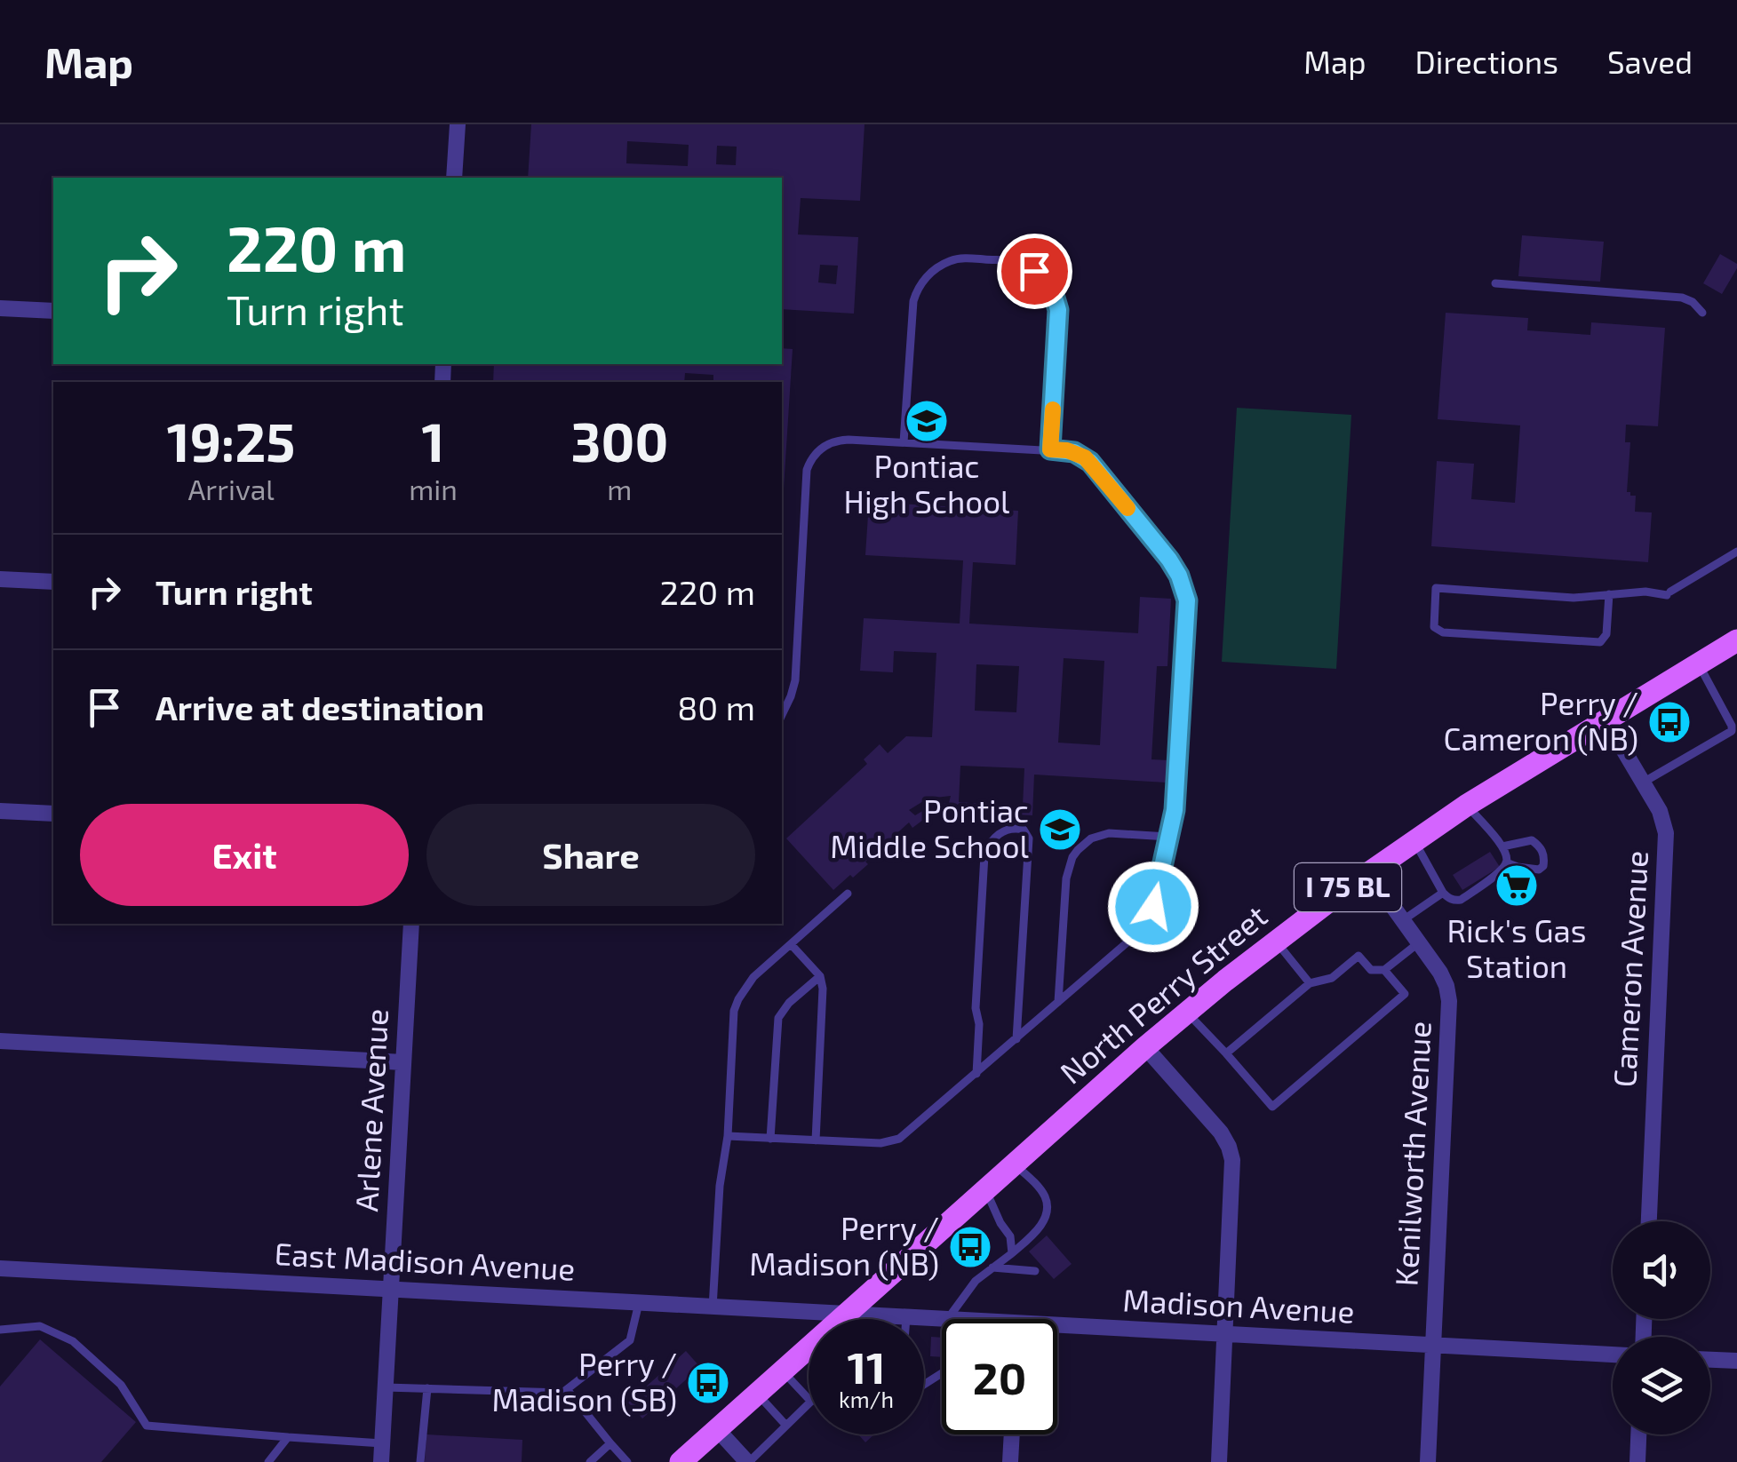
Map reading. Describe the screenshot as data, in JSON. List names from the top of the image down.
{
  "streets": {
    "main road": ["I 75 BL", "North Perry Street"],
    "street": [
      "Cameron Avenue",
      "Arlene Avenue",
      "Kenilworth Avenue",
      "East Madison Avenue",
      "Madison Avenue"
    ]
  },
  "crossings": [
    ["Cameron Avenue", "North Perry Street"],
    ["North Perry Street", "Kenilworth Avenue"],
    ["North Perry Street", "East Madison Avenue"],
    ["North Perry Street", "Madison Avenue"],
    ["Arlene Avenue", "East Madison Avenue"],
    ["Kenilworth Avenue", "Madison Avenue"],
    ["East Madison Avenue", "Madison Avenue"]
  ],
  "places": {
    "school or university": ["Pontiac High School", "Pontiac Middle School"],
    "bus stop": ["Perry / Cameron (NB)", "Perry / Madison (NB)", "Perry / Madison (SB)"],
    "supermarket": ["Rick's Gas Station"]
  },
  "page": {
    "header": "Map",
    "nav": ["Map", "Directions", "Saved"],
    "turn": ["220 m", "Turn right"],
    "eta": [
      "19:25",
      "Arrival",
      "1",
      "min",
      "300",
      "m"
    ],
    "list": [
      {
        "name": "Turn right",
        "value": "220 m"
      },
      {
        "name": "Arrive at destination",
        "value": "80 m"
      }
    ],
    "buttons": ["Exit", "Share"],
    "speed": "11 km/h",
    "limit": "20"
  }
}
